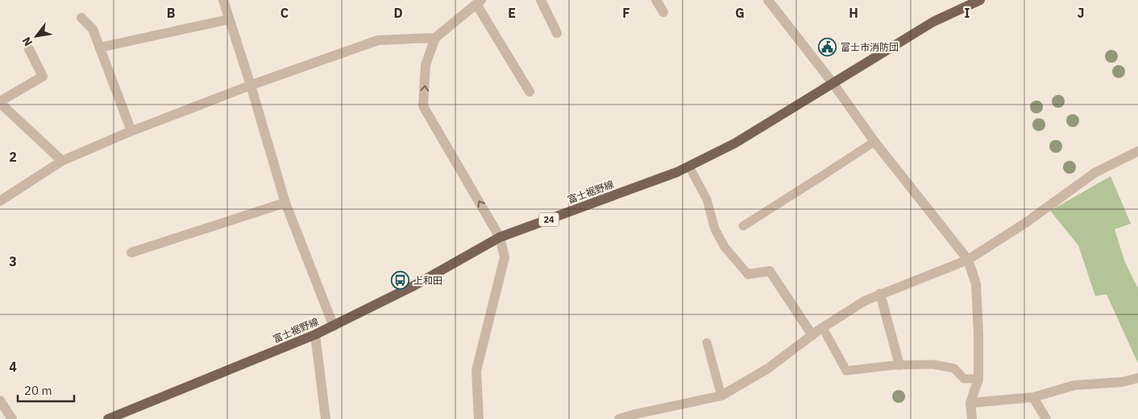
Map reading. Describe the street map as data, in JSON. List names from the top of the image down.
{
  "streets": {
    "main road": ["富士裾野線", "24"]
  },
  "places": {
    "public building": ["富士市消防団"],
    "bus stop": ["上和田"]
  },
  "scale_bar": "20 m",
  "north": "bottom left",
  "grid": {
    "columns": [
      "B",
      "C",
      "D",
      "E",
      "F",
      "G",
      "H",
      "I",
      "J"
    ],
    "rows": ["2", "3", "4"]
  }
}
